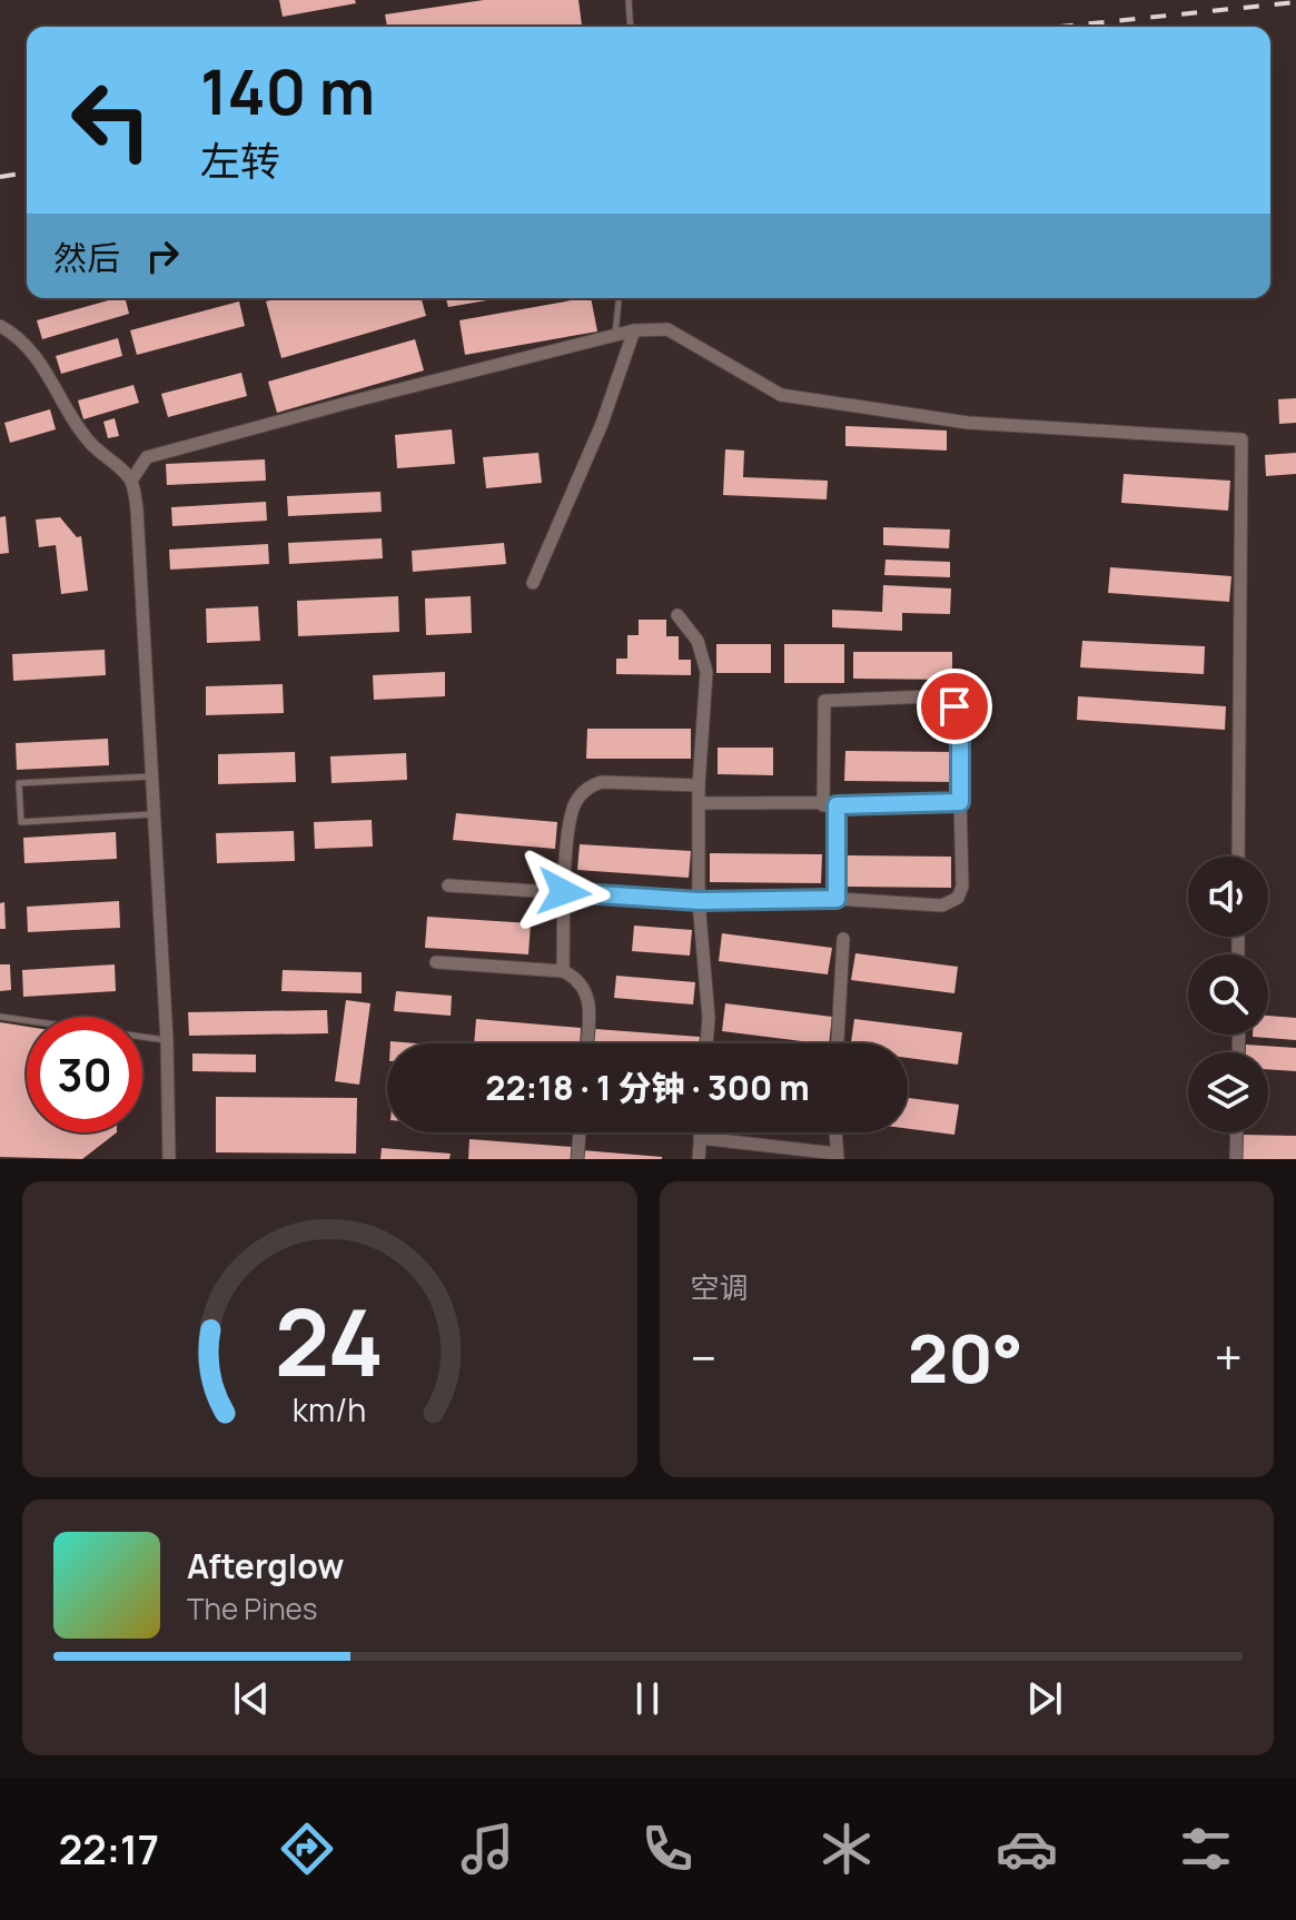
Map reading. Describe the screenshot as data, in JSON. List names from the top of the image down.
{
  "page": {
    "turn": ["140 m", "左转"],
    "then": "然后",
    "limit": "30",
    "trip": "22:18 · 1 分钟 · 300 m",
    "tile": "空调",
    "heat": ["−", "20°", "+"],
    "song": ["Afterglow", "The Pines"],
    "tabs": "22:17",
    "gauge": ["24", "km/h"]
  }
}
